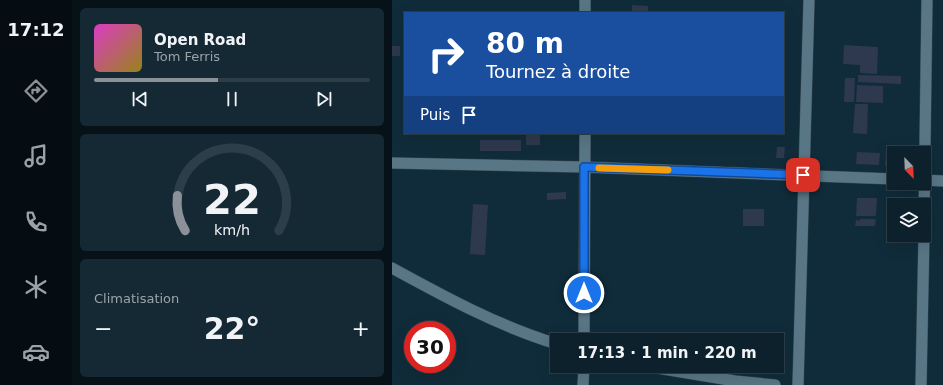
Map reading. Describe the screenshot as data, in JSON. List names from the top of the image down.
{
  "north": "bottom right",
  "page": {
    "tabs": "17:12",
    "turn": ["80 m", "Tournez à droite"],
    "song": ["Open Road", "Tom Ferris"],
    "then": "Puis",
    "tile": "Climatisation",
    "heat": ["−", "22°", "+"],
    "limit": "30",
    "trip": "17:13 · 1 min · 220 m",
    "gauge": ["22", "km/h"]
  }
}
